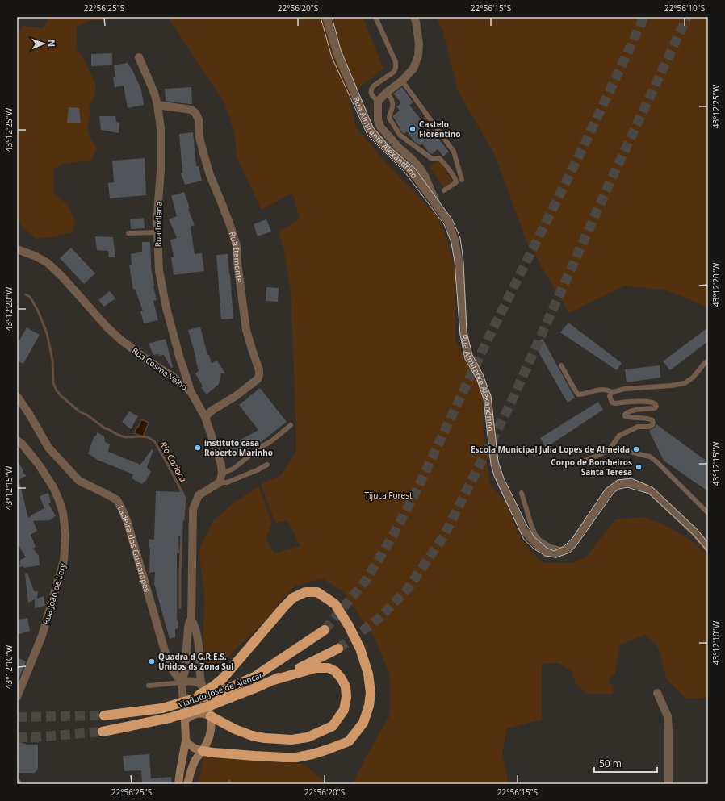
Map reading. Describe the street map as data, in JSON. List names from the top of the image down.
{
  "streets": {
    "highway": ["Viaduto José de Alencar"],
    "street": [
      "Rua Almirante Alexandrino",
      "Rua Indiana",
      "Rua Itamonte",
      "Rua Cosme Velho",
      "Ladeira dos Guararapes",
      "Rua João de Lery"
    ]
  },
  "crossings": [
    ["Rua Indiana", "Rua Itamonte"],
    ["Rua Indiana", "Rua Cosme Velho"],
    ["Rua Itamonte", "Rua Cosme Velho"]
  ],
  "water": ["Rio Carioca"],
  "parks": ["Tijuca Forest"],
  "places": [
    "Castelo Florentino",
    "instituto casa Roberto Marinho",
    "Escola Municipal Julia Lopes de Almeida",
    "Corpo de Bombeiros Santa Teresa",
    "Quadra d G.R.E.S. Unidos ds Zona Sul"
  ],
  "scale_bar": "50 m",
  "north": "right",
  "coordinates": [
    "22°56'25\"S",
    "22°56'20\"S",
    "22°56'15\"S",
    "22°56'10\"S",
    "43°12'25\"W",
    "43°12'20\"W",
    "43°12'15\"W",
    "43°12'10\"W"
  ]
}
